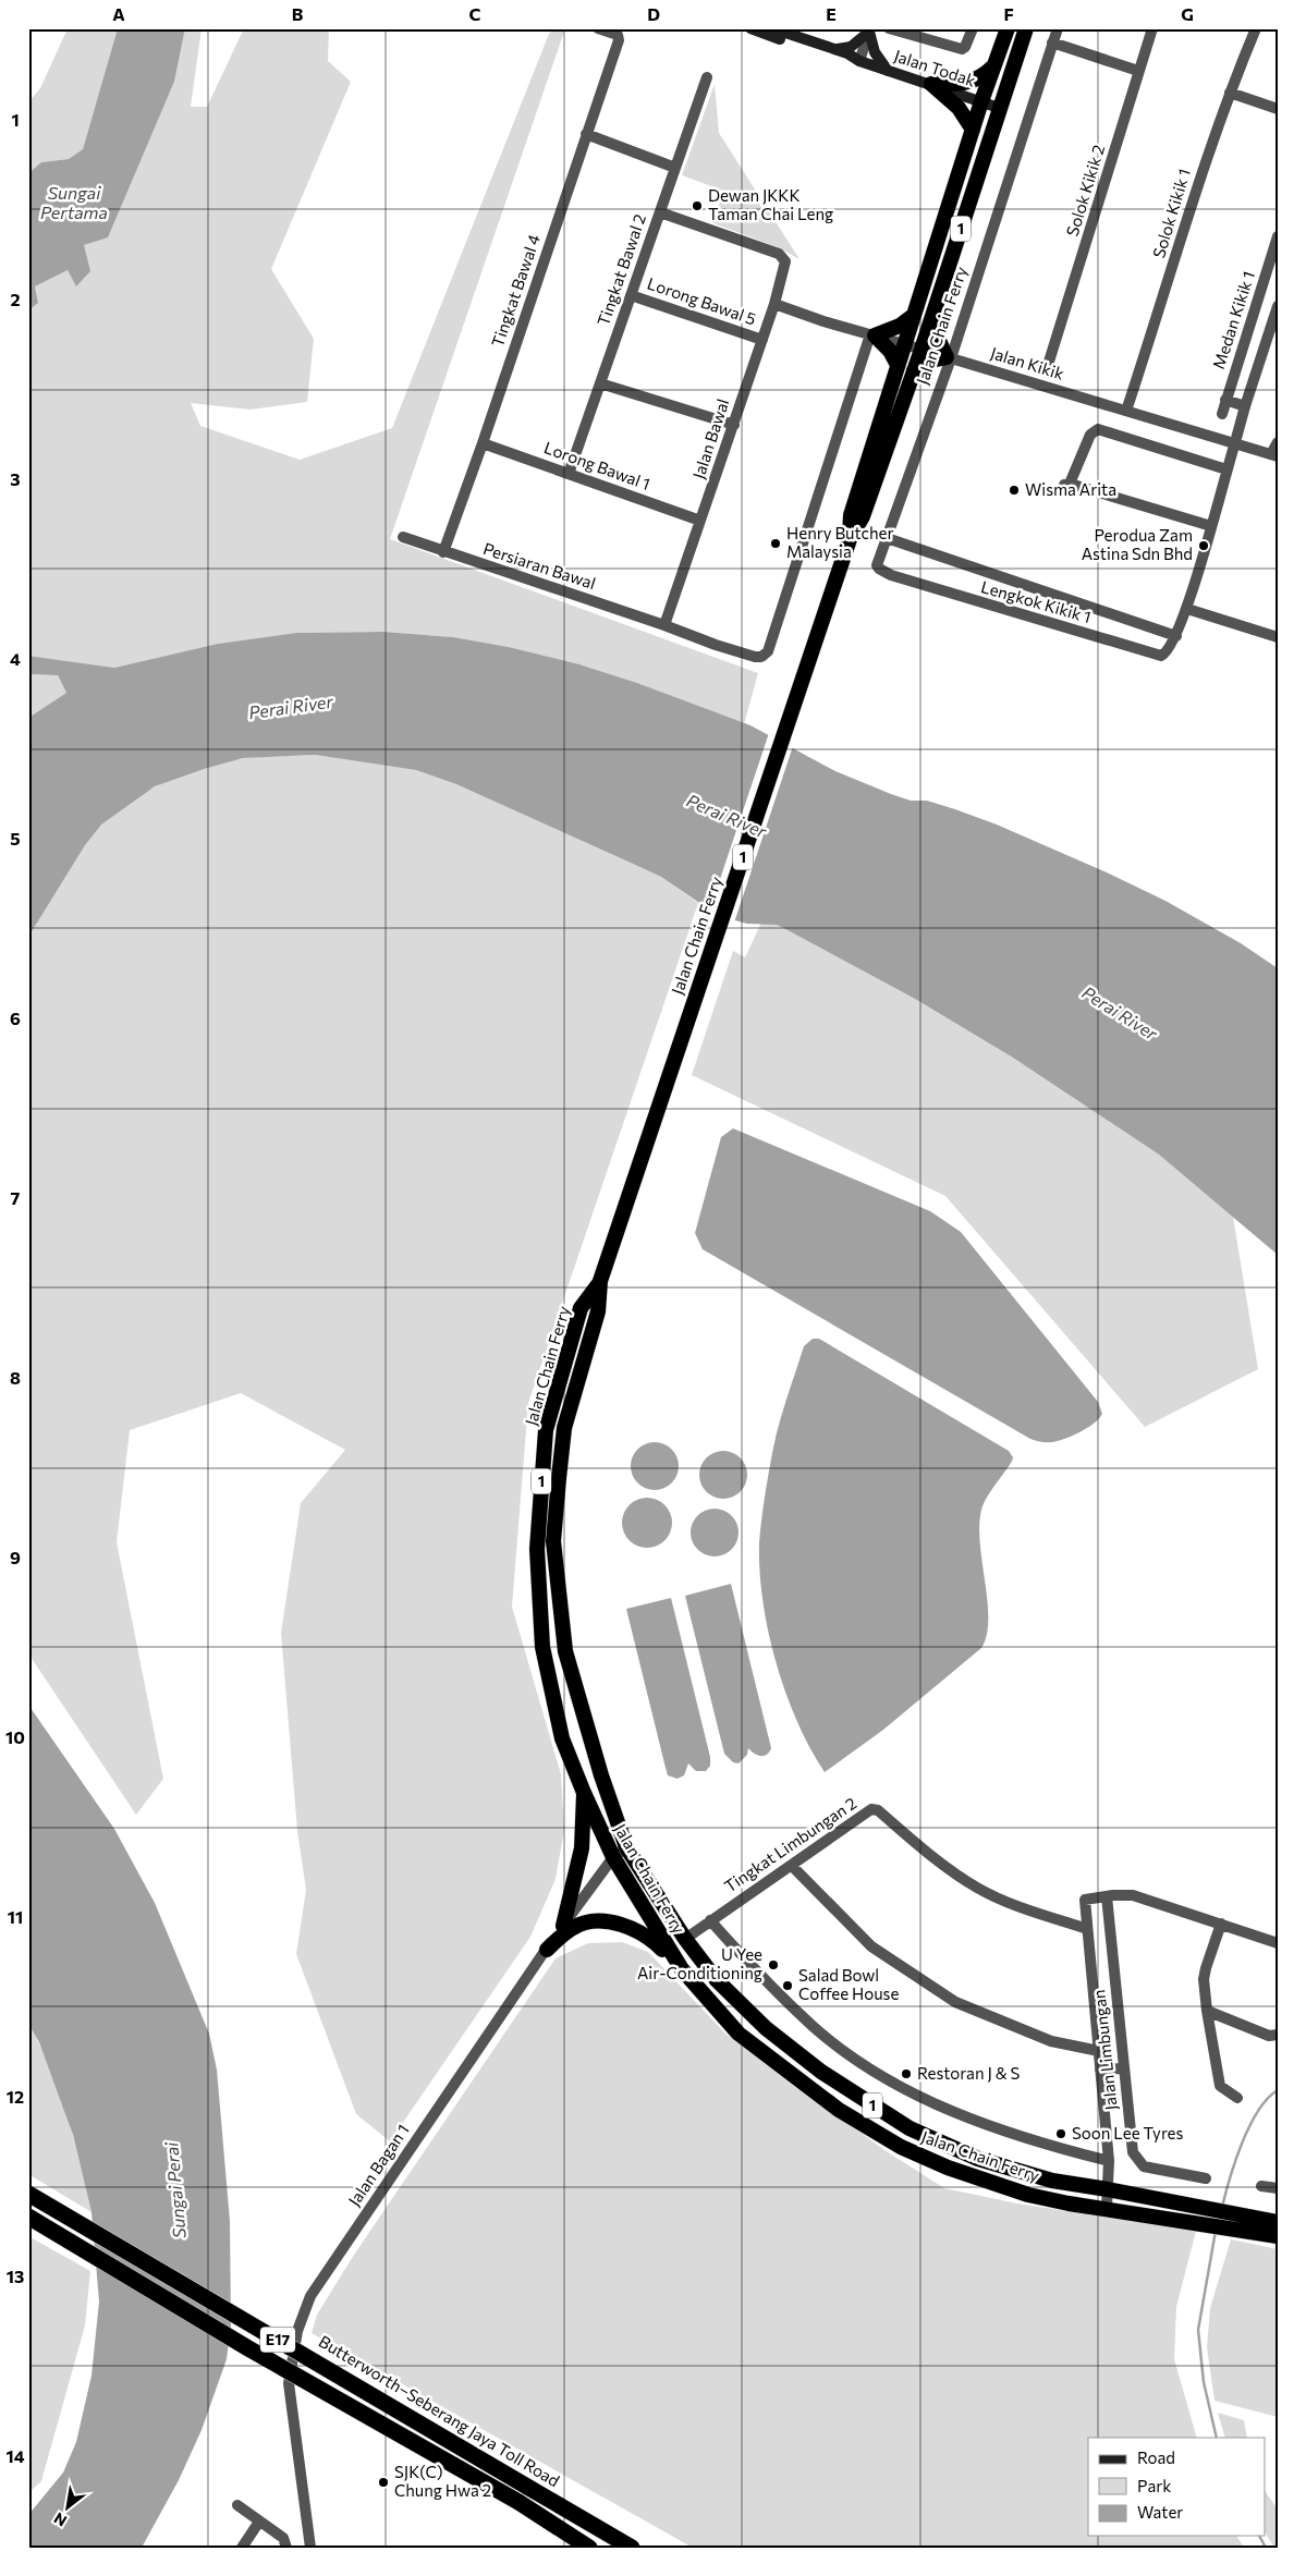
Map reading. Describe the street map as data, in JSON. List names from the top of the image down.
{
  "streets": {
    "highway": [
      "1",
      "Jalan Chain Ferry",
      "E17",
      "Butterworth–Seberang Jaya Toll Road"
    ],
    "main road": ["Jalan Todak"],
    "street": [
      "Solok Kikik 2",
      "Solok Kikik 1",
      "Tingkat Bawal 2",
      "Tingkat Bawal 4",
      "Lorong Bawal 5",
      "Medan Kikik 1",
      "Jalan Kikik",
      "Jalan Bawal",
      "Lorong Bawal 1",
      "Persiaran Bawal",
      "Lengkok Kikik 1",
      "Tingkat Limbungan 2",
      "Jalan Limbungan",
      "Jalan Bagan 1"
    ]
  },
  "crossings": [
    ["Jalan Todak", "Jalan Chain Ferry"],
    ["Solok Kikik 1", "Jalan Kikik"],
    ["Tingkat Bawal 2", "Lorong Bawal 5"],
    ["Tingkat Bawal 2", "Jalan Bawal"],
    ["Tingkat Bawal 2", "Lorong Bawal 1"],
    ["Tingkat Bawal 4", "Lorong Bawal 1"],
    ["Tingkat Bawal 4", "Persiaran Bawal"],
    ["Lorong Bawal 5", "Jalan Bawal"],
    ["Jalan Chain Ferry", "Jalan Kikik"],
    ["Jalan Chain Ferry", "Lengkok Kikik 1"],
    ["Jalan Chain Ferry", "Tingkat Limbungan 2"],
    ["Jalan Chain Ferry", "Jalan Limbungan"],
    ["Jalan Chain Ferry", "Jalan Bagan 1"],
    ["Jalan Kikik", "Jalan Bawal"],
    ["Jalan Kikik", "Lengkok Kikik 1"],
    ["Jalan Bawal", "Lorong Bawal 1"],
    ["Jalan Bawal", "Persiaran Bawal"],
    ["Tingkat Limbungan 2", "Jalan Limbungan"]
  ],
  "water": ["Sungai Pertama", "Perai River", "Sungai Perai"],
  "places": [
    "Dewan JKKK Taman Chai Leng",
    "Wisma Arita",
    "Henry Butcher Malaysia",
    "Perodua Zam Astina Sdn Bhd",
    "U Yee Air-Conditioning",
    "Salad Bowl Coffee House",
    "Restoran J & S",
    "Soon Lee Tyres",
    "SJK(C) Chung Hwa 2"
  ],
  "legend": ["Road", "Park", "Water"],
  "north": "bottom left",
  "grid": {
    "columns": [
      "A",
      "B",
      "C",
      "D",
      "E",
      "F",
      "G"
    ],
    "rows": [
      "1",
      "2",
      "3",
      "4",
      "5",
      "6",
      "7",
      "8",
      "9",
      "10",
      "11",
      "12",
      "13",
      "14"
    ]
  }
}
